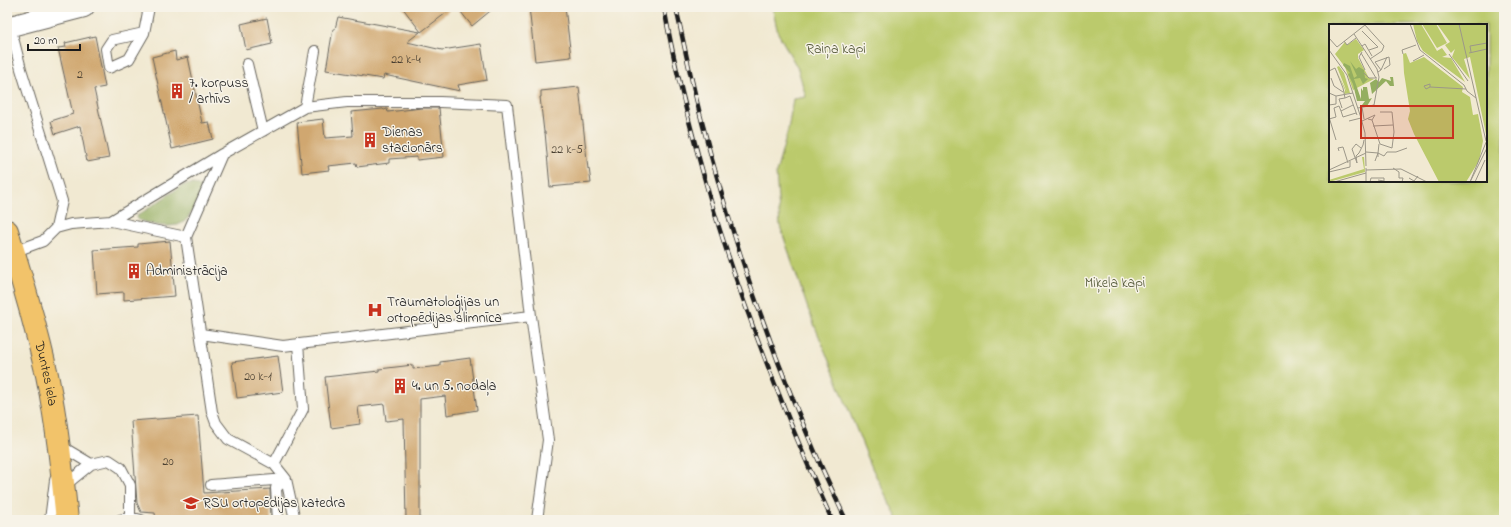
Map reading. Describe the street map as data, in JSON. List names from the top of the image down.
{
  "streets": {
    "main road": ["Duntes iela"]
  },
  "parks": ["Raiņa kapi", "Miķeļa kapi"],
  "places": {
    "building": [
      "7. korpuss / arhīvs",
      "Dienas stacionārs",
      "Administrācija",
      "4. un 5. nodaļa"
    ],
    "hospital": ["Traumatoloģijas un ortopēdijas slimnīca"],
    "school or university": ["RSU ortopēdijas katedra"]
  },
  "house_numbers": [
    "22 k-4",
    "2",
    "22 k-5",
    "20 k-1",
    "20"
  ],
  "scale_bar": "20 m"
}
